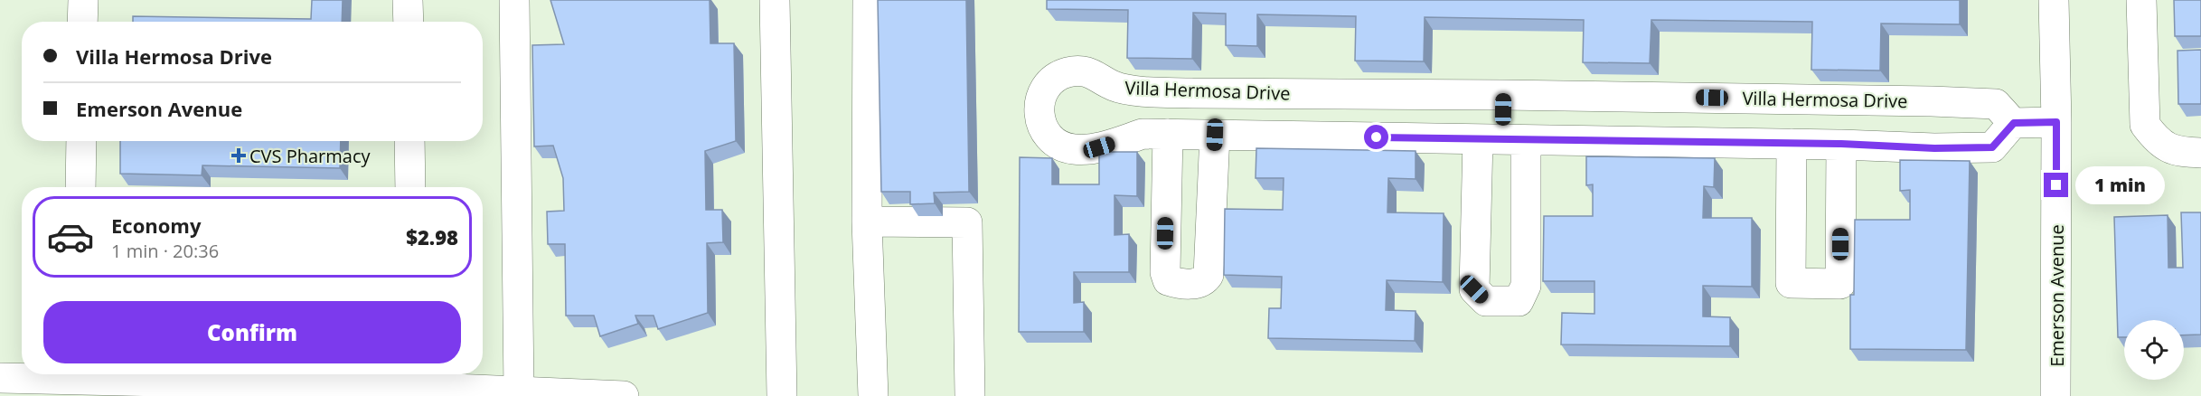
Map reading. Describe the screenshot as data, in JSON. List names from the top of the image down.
{
  "streets": {
    "street": ["Villa Hermosa Drive", "Emerson Avenue"]
  },
  "places": {
    "health": ["CVS Pharmacy"]
  },
  "page": {
    "banner": ["Villa Hermosa Drive", "Emerson Avenue"],
    "bubble": "1 min",
    "list": [
      {
        "name": "Economy",
        "note": "1 min · 20:36",
        "value": "$2.98"
      }
    ],
    "buttons": "Confirm"
  }
}
